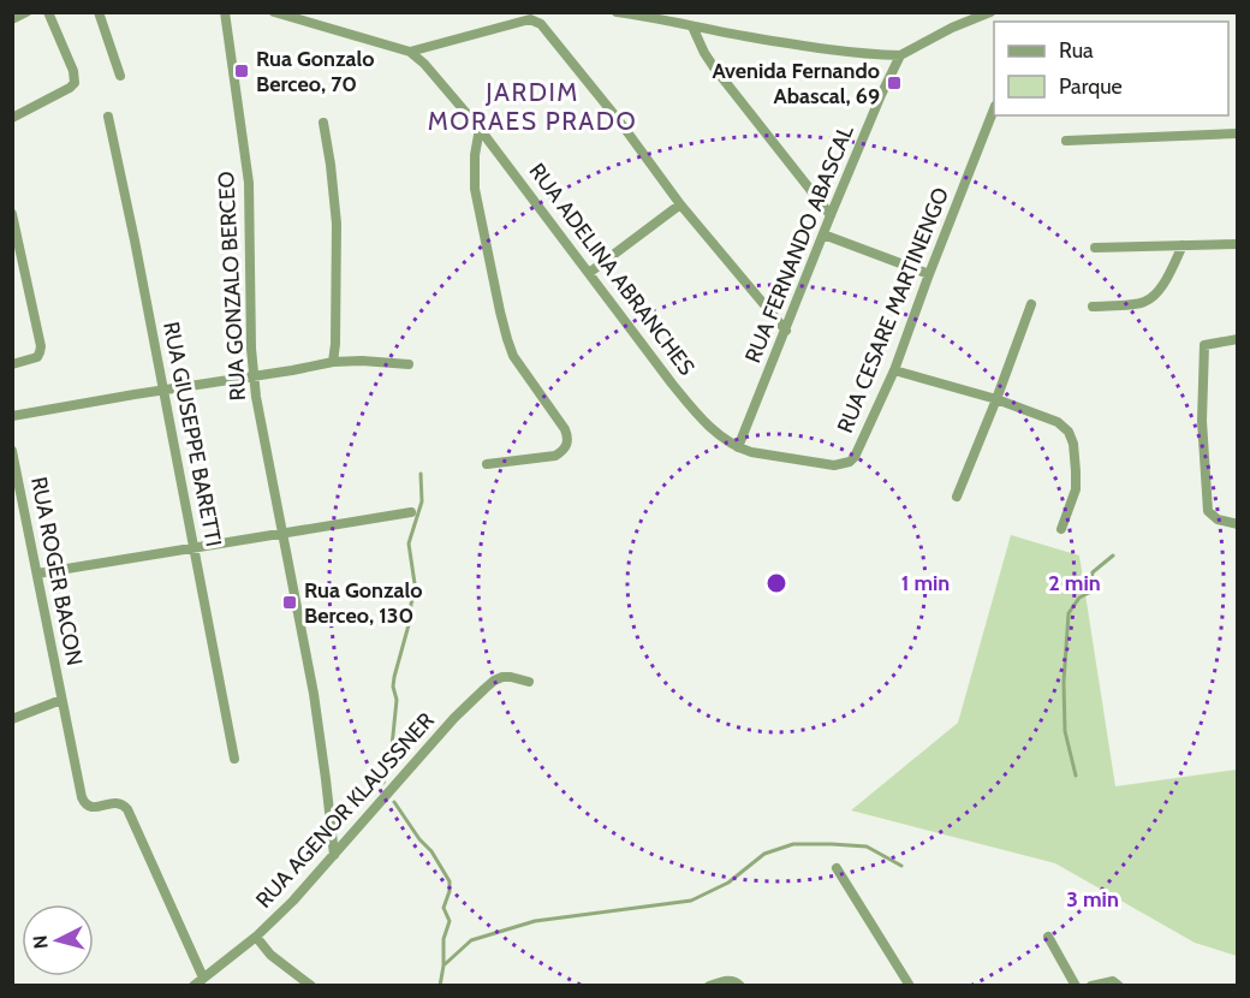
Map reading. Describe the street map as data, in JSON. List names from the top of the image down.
{
  "streets": {
    "street": [
      "RUA FERNANDO ABASCAL",
      "RUA ADELINA ABRANCHES",
      "RUA GONZALO BERCEO",
      "RUA CESARE MARTINENGO",
      "RUA GIUSEPPE BARETTI",
      "RUA ROGER BACON",
      "RUA AGENOR KLAUSSNER"
    ]
  },
  "crossings": [
    ["RUA FERNANDO ABASCAL", "RUA ADELINA ABRANCHES"],
    ["RUA FERNANDO ABASCAL", "RUA CESARE MARTINENGO"],
    ["RUA ADELINA ABRANCHES", "RUA CESARE MARTINENGO"],
    ["RUA GONZALO BERCEO", "RUA AGENOR KLAUSSNER"],
    ["RUA ROGER BACON", "RUA AGENOR KLAUSSNER"]
  ],
  "districts": ["JARDIM MORAES PRADO"],
  "places": {
    "transit": ["Rua Gonzalo Berceo, 70", "Avenida Fernando Abascal, 69", "Rua Gonzalo Berceo, 130"]
  },
  "legend": ["Rua", "Parque"],
  "north": "left",
  "rings": ["1 min", "2 min", "3 min"]
}
